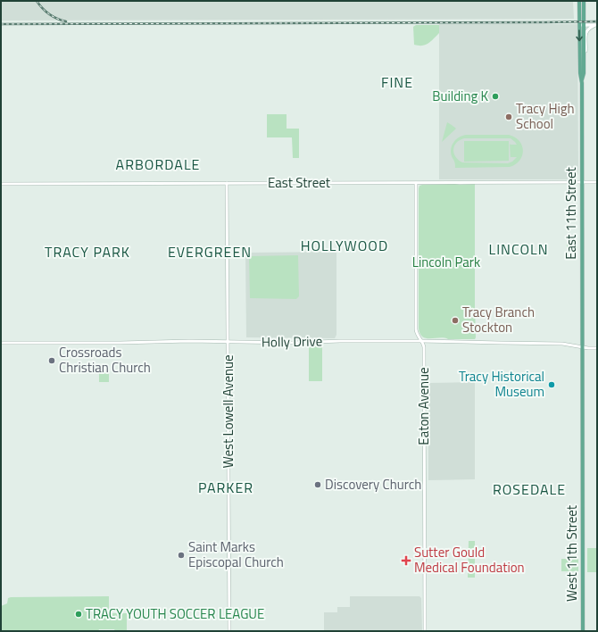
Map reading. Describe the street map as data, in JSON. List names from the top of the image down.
{
  "streets": {
    "main road": ["East 11th Street", "West 11th Street"],
    "street": [
      "East Street",
      "Holly Drive",
      "Eaton Avenue",
      "West Lowell Avenue"
    ]
  },
  "crossings": [
    ["East Street", "East 11th Street"],
    ["East Street", "Eaton Avenue"],
    ["East Street", "West Lowell Avenue"],
    ["East 11th Street", "Holly Drive"],
    ["East 11th Street", "West 11th Street"],
    ["Holly Drive", "Eaton Avenue"],
    ["Holly Drive", "West Lowell Avenue"],
    ["Holly Drive", "West 11th Street"]
  ],
  "districts": [
    "FINE",
    "ARBORDALE",
    "HOLLYWOOD",
    "LINCOLN",
    "TRACY PARK",
    "EVERGREEN",
    "PARKER",
    "ROSEDALE"
  ],
  "parks": ["Lincoln Park"],
  "places": {
    "other": [
      "Building K",
      "Tracy High School",
      "Tracy Branch Stockton",
      "Crossroads Christian Church",
      "Tracy Historical Museum",
      "Discovery Church",
      "Saint Marks Episcopal Church",
      "TRACY YOUTH SOCCER LEAGUE"
    ],
    "health": ["Sutter Gould Medical Foundation"]
  }
}
